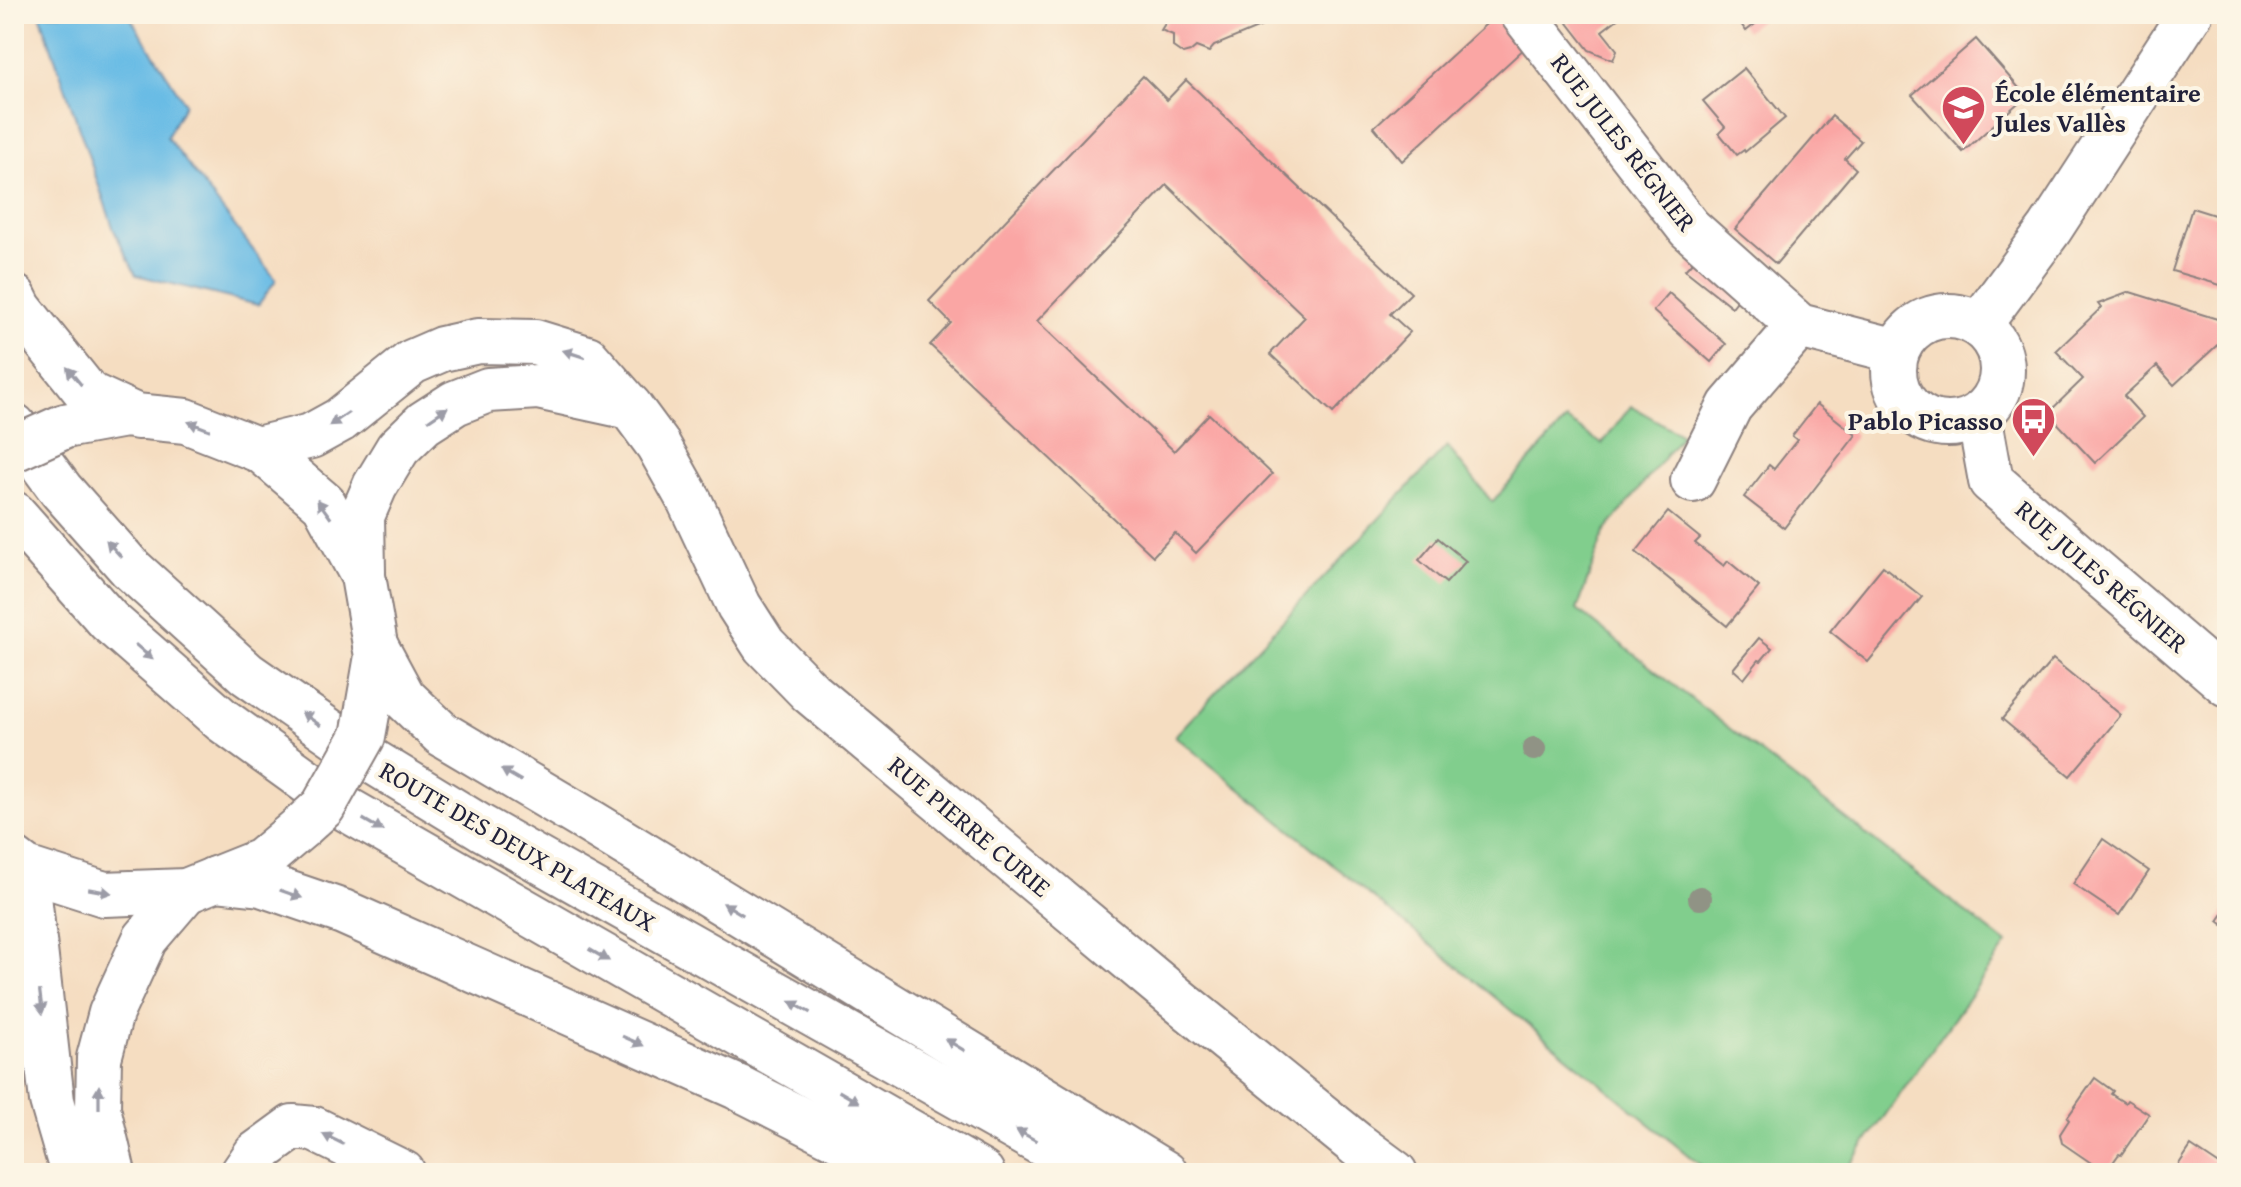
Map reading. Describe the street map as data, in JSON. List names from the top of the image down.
{
  "streets": {
    "street": ["RUE JULES RÉGNIER", "RUE PIERRE CURIE", "ROUTE DES DEUX PLATEAUX"]
  },
  "places": {
    "school or university": ["École élémentaire Jules Vallès"],
    "bus stop": ["Pablo Picasso"]
  }
}
